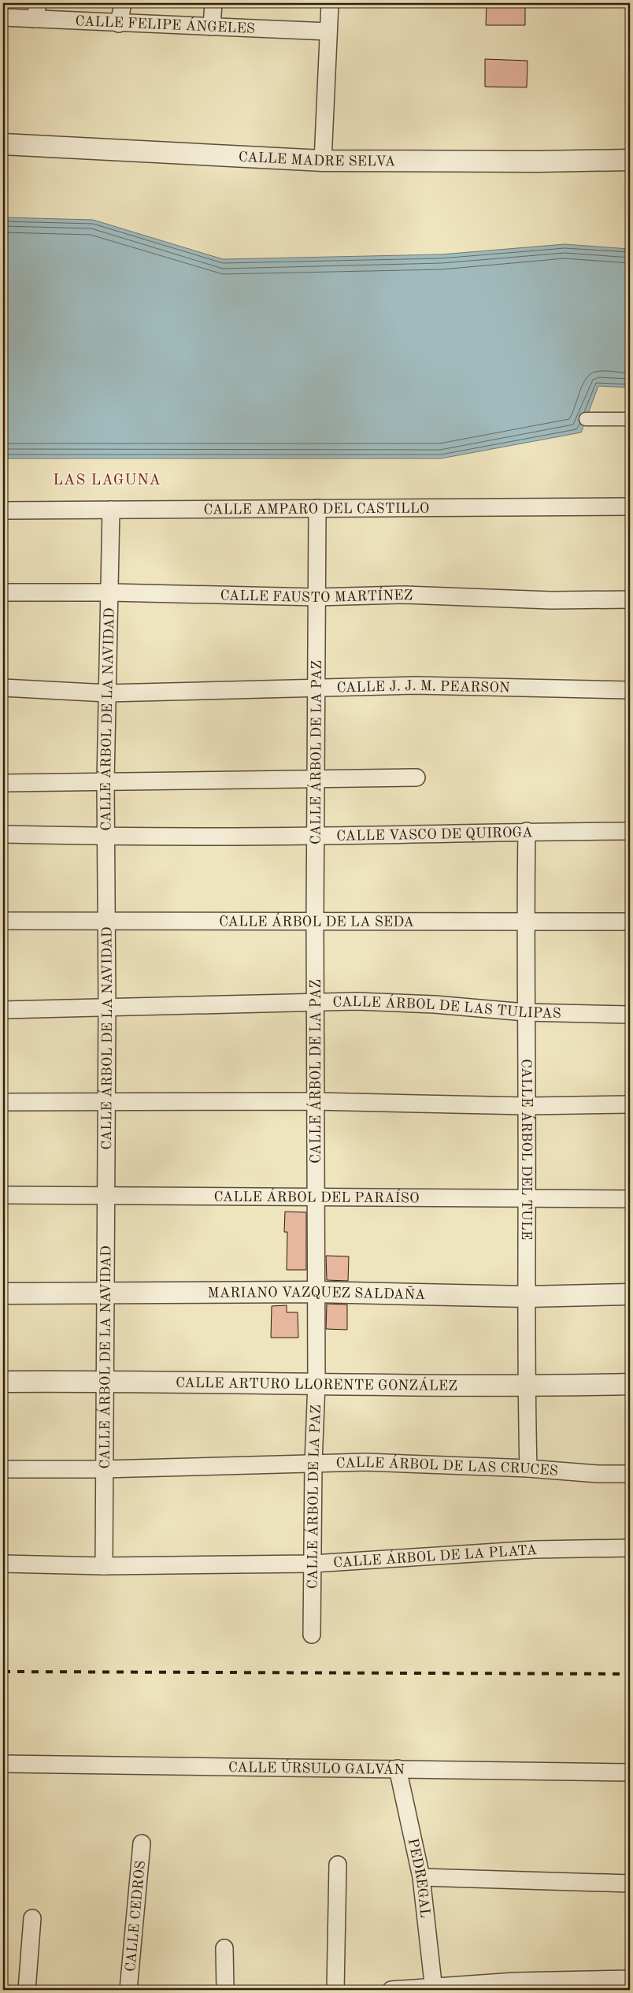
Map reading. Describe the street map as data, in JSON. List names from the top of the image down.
{
  "streets": {
    "street": [
      "CALLE FELIPE ÁNGELES",
      "CALLE MADRE SELVA",
      "CALLE AMPARO DEL CASTILLO",
      "CALLE FAUSTO MARTÍNEZ",
      "CALLE J. J. M. PEARSON",
      "CALLE ÁRBOL DE LA NAVIDAD",
      "CALLE ÁRBOL DE LA PAZ",
      "CALLE VASCO DE QUIROGA",
      "CALLE ÁRBOL DE LA SEDA",
      "CALLE ÁRBOL DE LAS TULIPAS",
      "CALLE ÁRBOL DEL TULE",
      "CALLE ÁRBOL DEL PARAÍSO",
      "MARIANO VAZQUEZ SALDAÑA",
      "CALLE ARTURO LLORENTE GONZÁLEZ",
      "CALLE ÁRBOL DE LAS CRUCES",
      "CALLE ÁRBOL DE LA PLATA",
      "CALLE ÚRSULO GALVÁN",
      "PEDREGAL",
      "CALLE CEDROS"
    ]
  },
  "crossings": [
    ["CALLE AMPARO DEL CASTILLO", "CALLE ÁRBOL DE LA NAVIDAD"],
    ["CALLE AMPARO DEL CASTILLO", "CALLE ÁRBOL DE LA PAZ"],
    ["CALLE FAUSTO MARTÍNEZ", "CALLE ÁRBOL DE LA NAVIDAD"],
    ["CALLE FAUSTO MARTÍNEZ", "CALLE ÁRBOL DE LA PAZ"],
    ["CALLE J. J. M. PEARSON", "CALLE ÁRBOL DE LA NAVIDAD"],
    ["CALLE J. J. M. PEARSON", "CALLE ÁRBOL DE LA PAZ"],
    ["CALLE ÁRBOL DE LA NAVIDAD", "CALLE VASCO DE QUIROGA"],
    ["CALLE ÁRBOL DE LA NAVIDAD", "CALLE ÁRBOL DE LA SEDA"],
    ["CALLE ÁRBOL DE LA NAVIDAD", "CALLE ÁRBOL DE LAS TULIPAS"],
    ["CALLE ÁRBOL DE LA NAVIDAD", "CALLE ÁRBOL DEL PARAÍSO"],
    ["CALLE ÁRBOL DE LA NAVIDAD", "MARIANO VAZQUEZ SALDAÑA"],
    ["CALLE ÁRBOL DE LA NAVIDAD", "CALLE ARTURO LLORENTE GONZÁLEZ"],
    ["CALLE ÁRBOL DE LA NAVIDAD", "CALLE ÁRBOL DE LAS CRUCES"],
    ["CALLE ÁRBOL DE LA NAVIDAD", "CALLE ÁRBOL DE LA PLATA"],
    ["CALLE ÁRBOL DE LA PAZ", "CALLE VASCO DE QUIROGA"],
    ["CALLE ÁRBOL DE LA PAZ", "CALLE ÁRBOL DE LA SEDA"],
    ["CALLE ÁRBOL DE LA PAZ", "CALLE ÁRBOL DE LAS TULIPAS"],
    ["CALLE ÁRBOL DE LA PAZ", "CALLE ÁRBOL DEL PARAÍSO"],
    ["CALLE ÁRBOL DE LA PAZ", "MARIANO VAZQUEZ SALDAÑA"],
    ["CALLE ÁRBOL DE LA PAZ", "CALLE ARTURO LLORENTE GONZÁLEZ"],
    ["CALLE ÁRBOL DE LA PAZ", "CALLE ÁRBOL DE LAS CRUCES"],
    ["CALLE ÁRBOL DE LA PAZ", "CALLE ÁRBOL DE LA PLATA"],
    ["CALLE VASCO DE QUIROGA", "CALLE ÁRBOL DEL TULE"],
    ["CALLE ÁRBOL DE LA SEDA", "CALLE ÁRBOL DEL TULE"],
    ["CALLE ÁRBOL DE LAS TULIPAS", "CALLE ÁRBOL DEL TULE"],
    ["CALLE ÁRBOL DEL TULE", "CALLE ÁRBOL DEL PARAÍSO"],
    ["CALLE ÁRBOL DEL TULE", "MARIANO VAZQUEZ SALDAÑA"],
    ["CALLE ÁRBOL DEL TULE", "CALLE ARTURO LLORENTE GONZÁLEZ"],
    ["CALLE ÁRBOL DEL TULE", "CALLE ÁRBOL DE LAS CRUCES"],
    ["CALLE ÚRSULO GALVÁN", "PEDREGAL"]
  ],
  "districts": ["LAS LAGUNA"]
}
